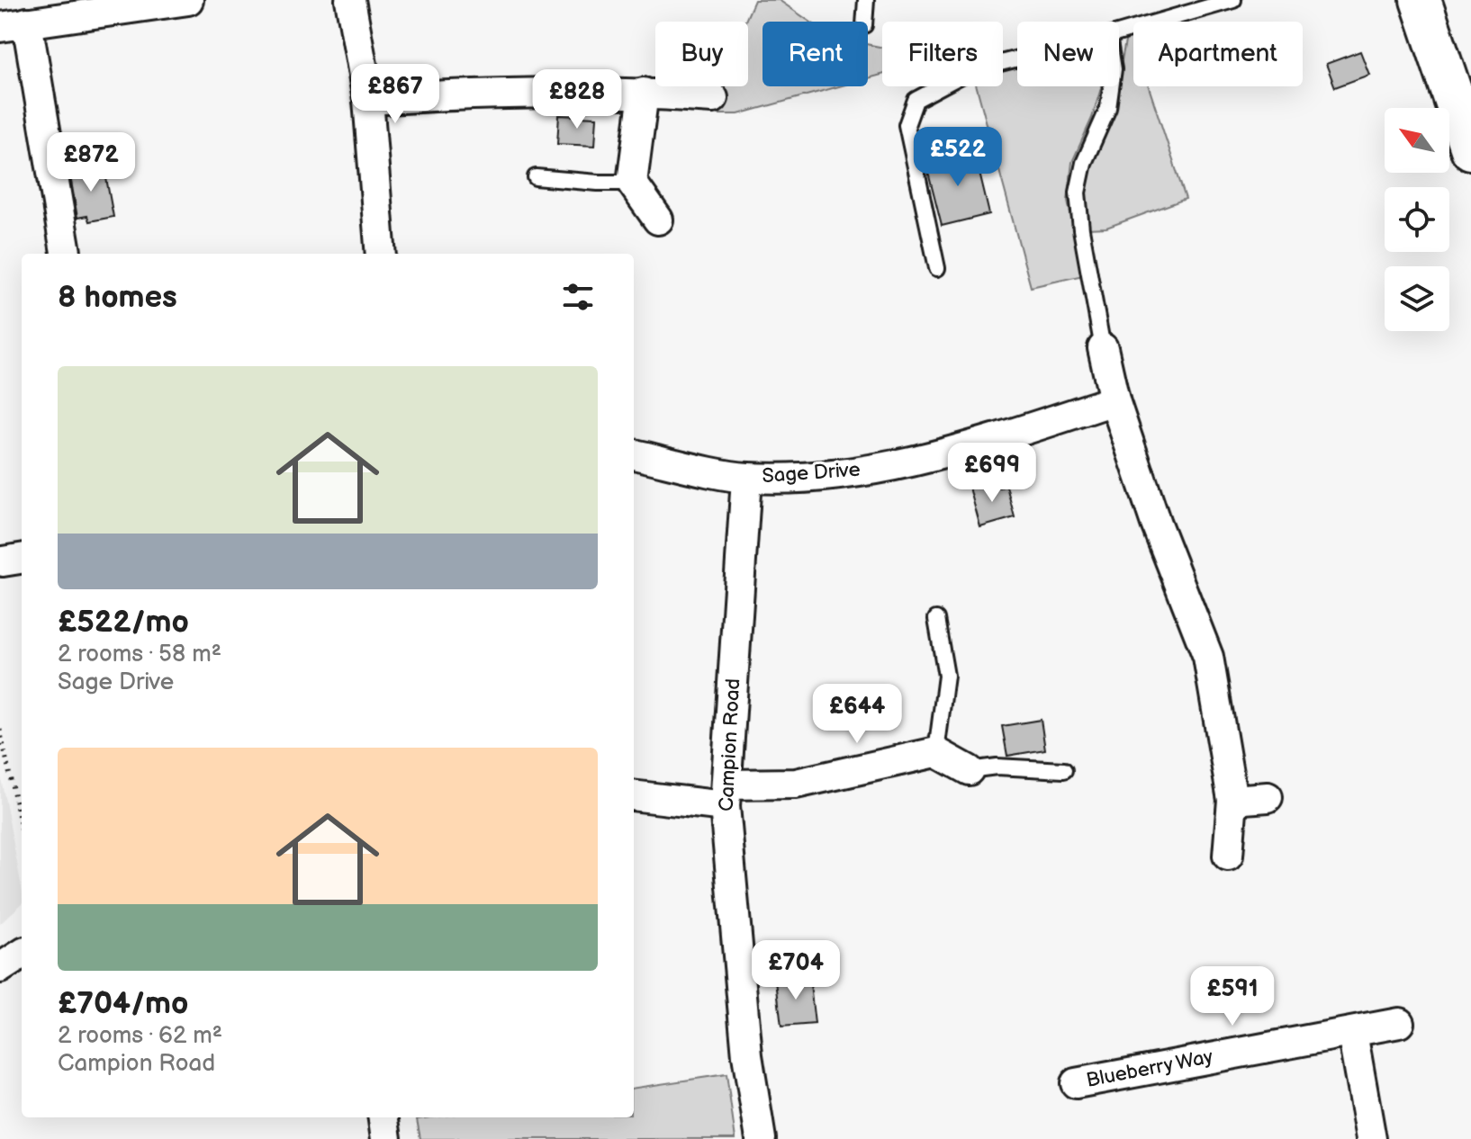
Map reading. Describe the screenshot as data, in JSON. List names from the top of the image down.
{
  "streets": {
    "street": ["Sage Drive", "Campion Road", "Blueberry Way"]
  },
  "crossings": [
    ["Sage Drive", "Campion Road"]
  ],
  "north": "top left",
  "page": {
    "chip": [
      "Buy",
      "Rent",
      "Filters",
      "New",
      "Apartment"
    ],
    "price": [
      "£867",
      "£828",
      "£522",
      "£872",
      "£699",
      "£644",
      "£704",
      "£591"
    ],
    "heading": "8 homes",
    "list": [
      {
        "name": "£522/mo",
        "note": "2 rooms · 58 m² · Sage Drive"
      },
      {
        "name": "£704/mo",
        "note": "2 rooms · 62 m² · Campion Road"
      }
    ]
  }
}
